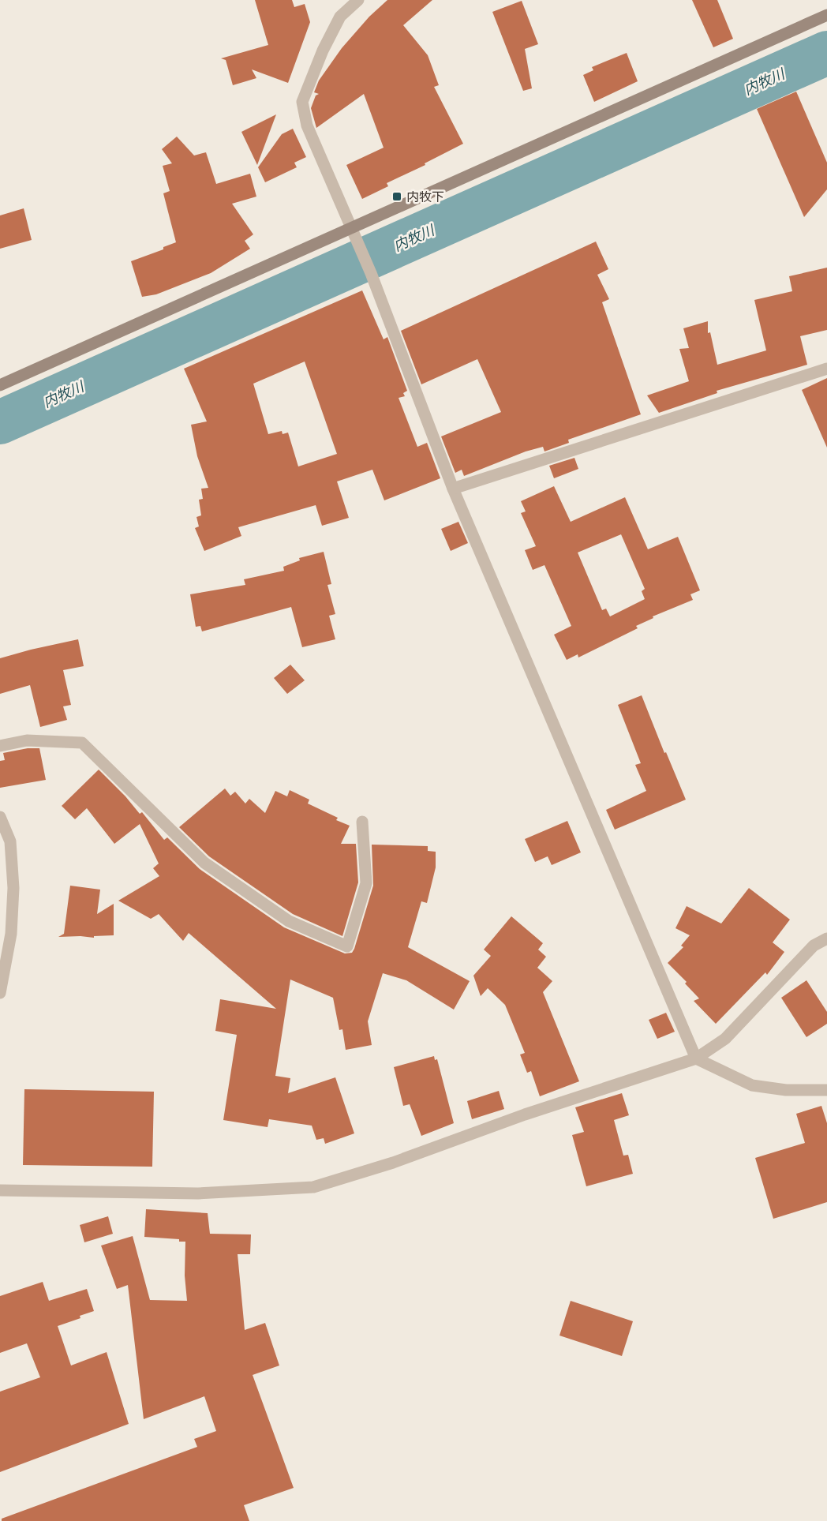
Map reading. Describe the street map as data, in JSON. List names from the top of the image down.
{
  "water": ["内牧川"],
  "places": {
    "transit": ["内牧下"]
  }
}
